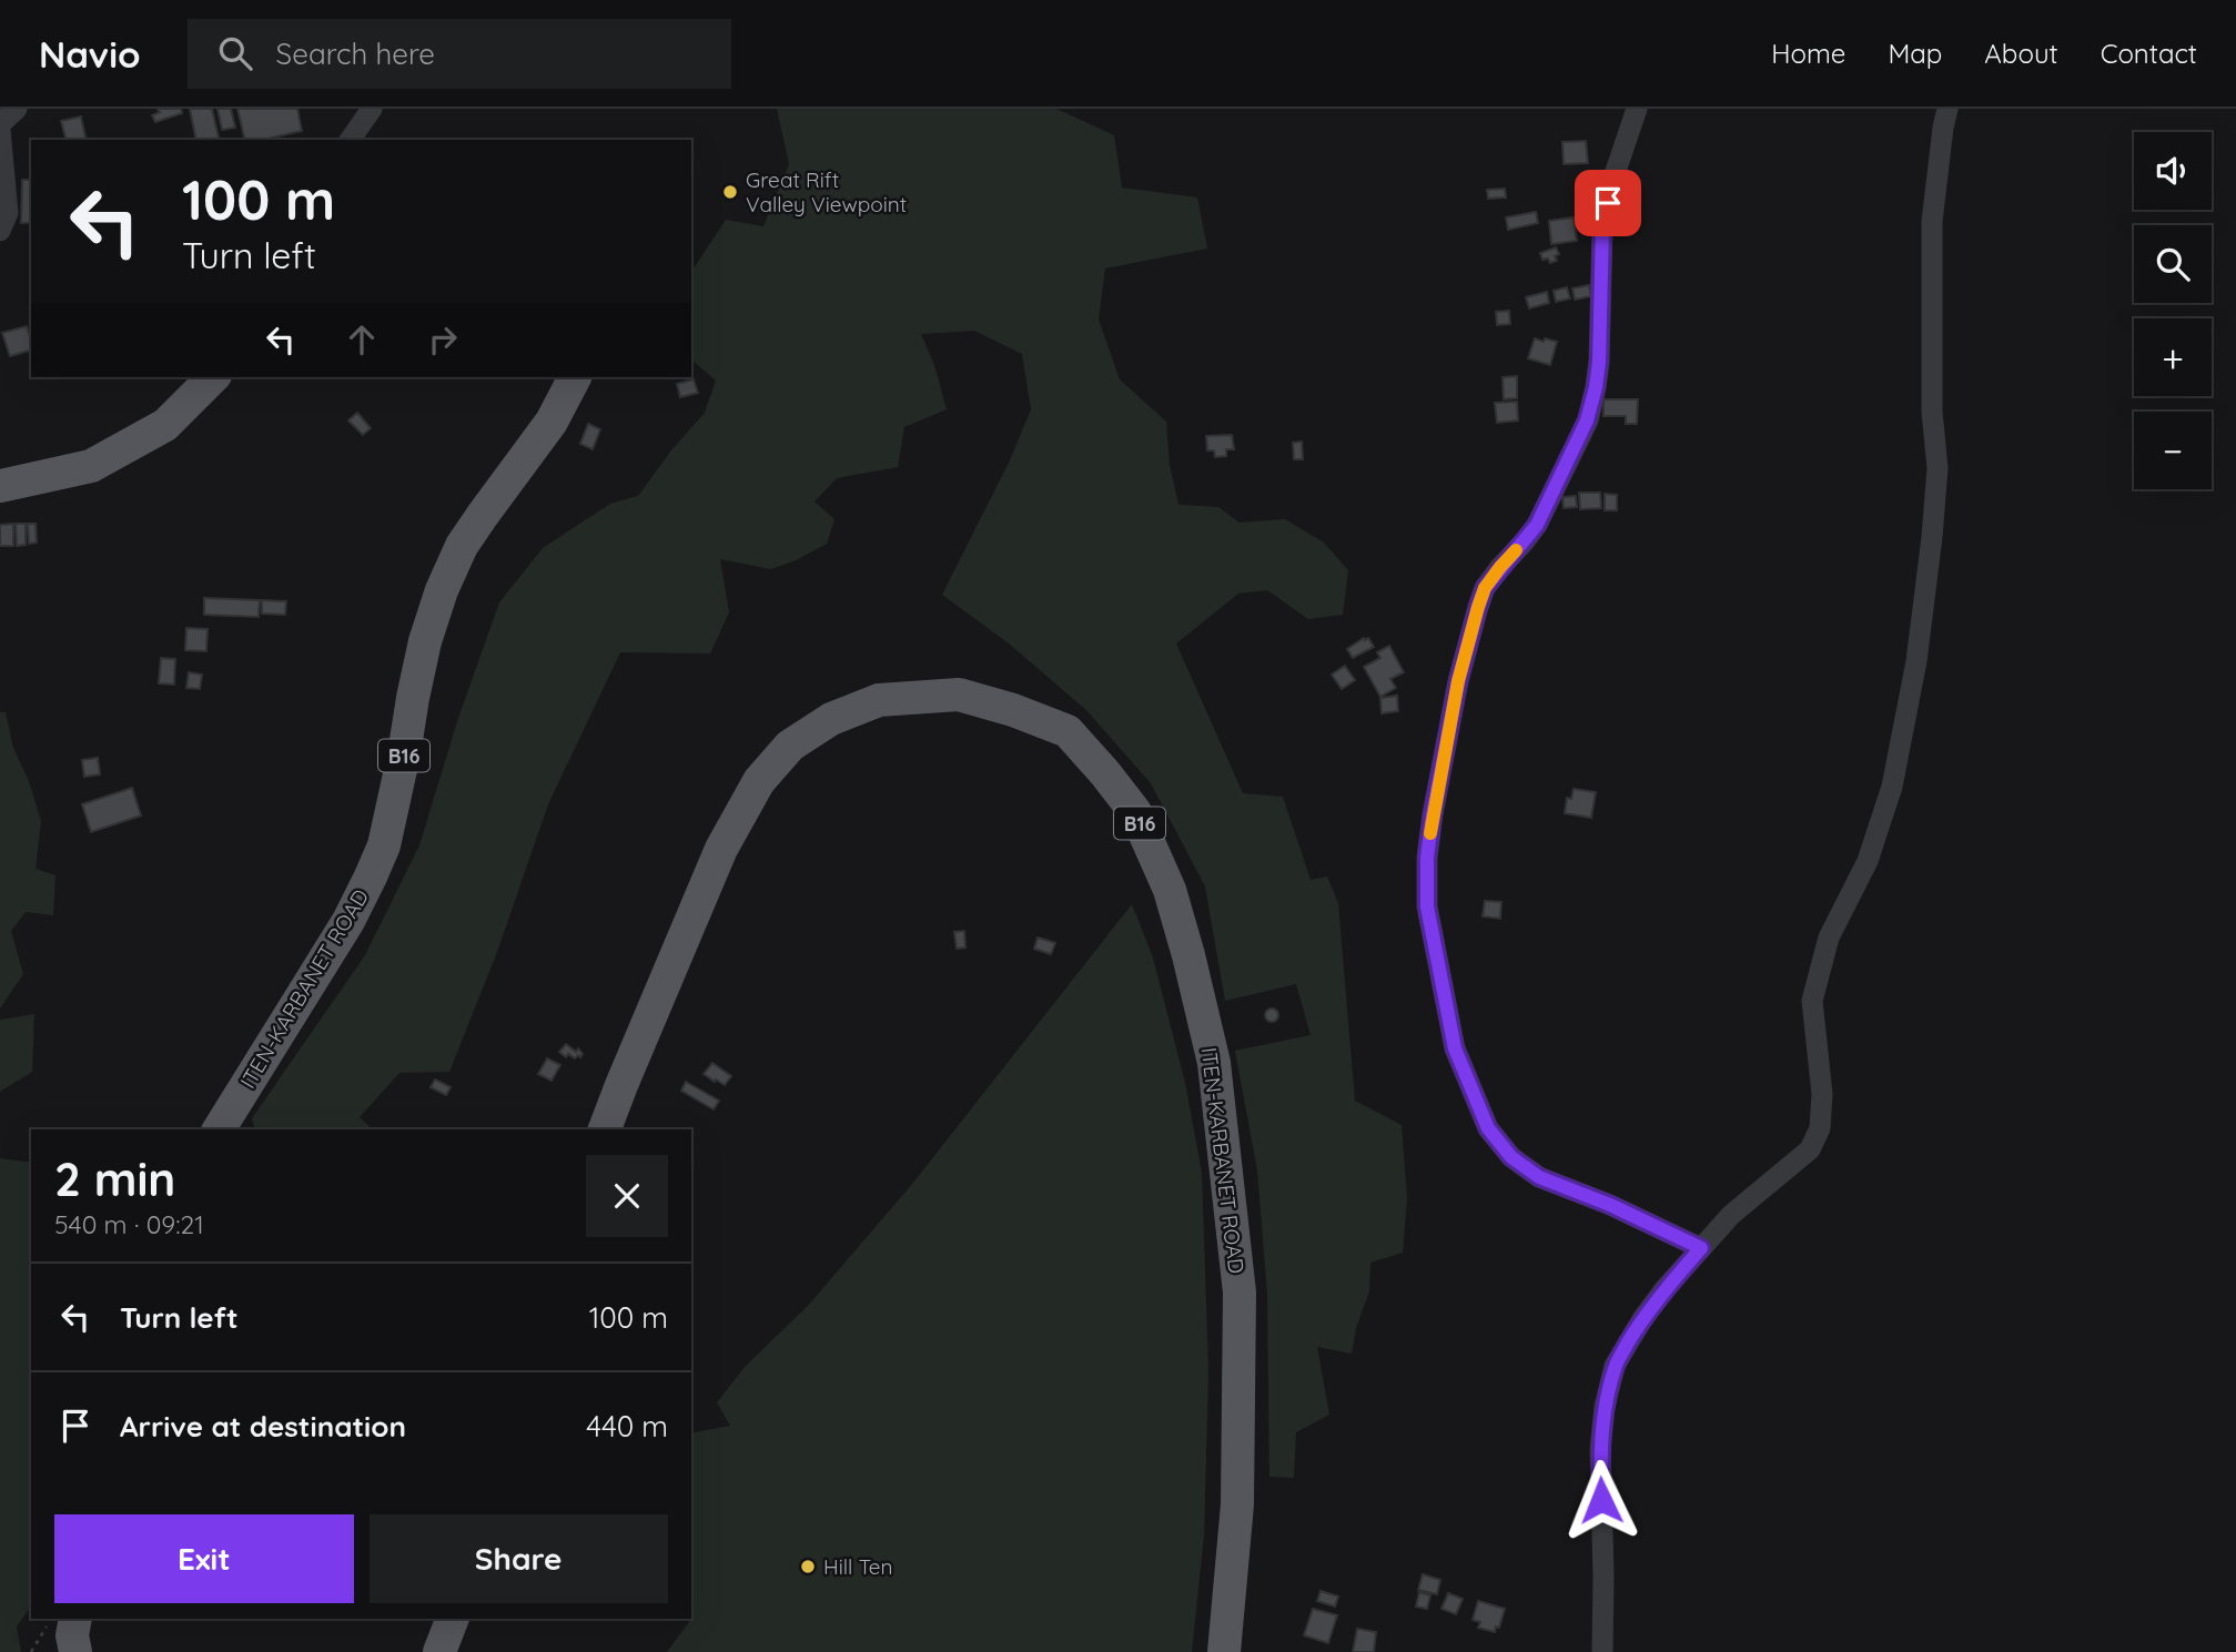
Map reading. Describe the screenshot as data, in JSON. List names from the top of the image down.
{
  "streets": {
    "main road": ["B16", "ITEN-KARBANET ROAD"]
  },
  "places": ["Great Rift Valley Viewpoint", "Hill Ten"],
  "page": {
    "header": "Navio",
    "search": "Search here",
    "nav": [
      "Home",
      "Map",
      "About",
      "Contact"
    ],
    "map_buttons": ["+", "−"],
    "turn": ["100 m", "Turn left"],
    "heading": ["2 min", "540 m · 09:21"],
    "list": [
      {
        "name": "Turn left",
        "value": "100 m"
      },
      {
        "name": "Arrive at destination",
        "value": "440 m"
      }
    ],
    "buttons": ["Exit", "Share"]
  }
}
